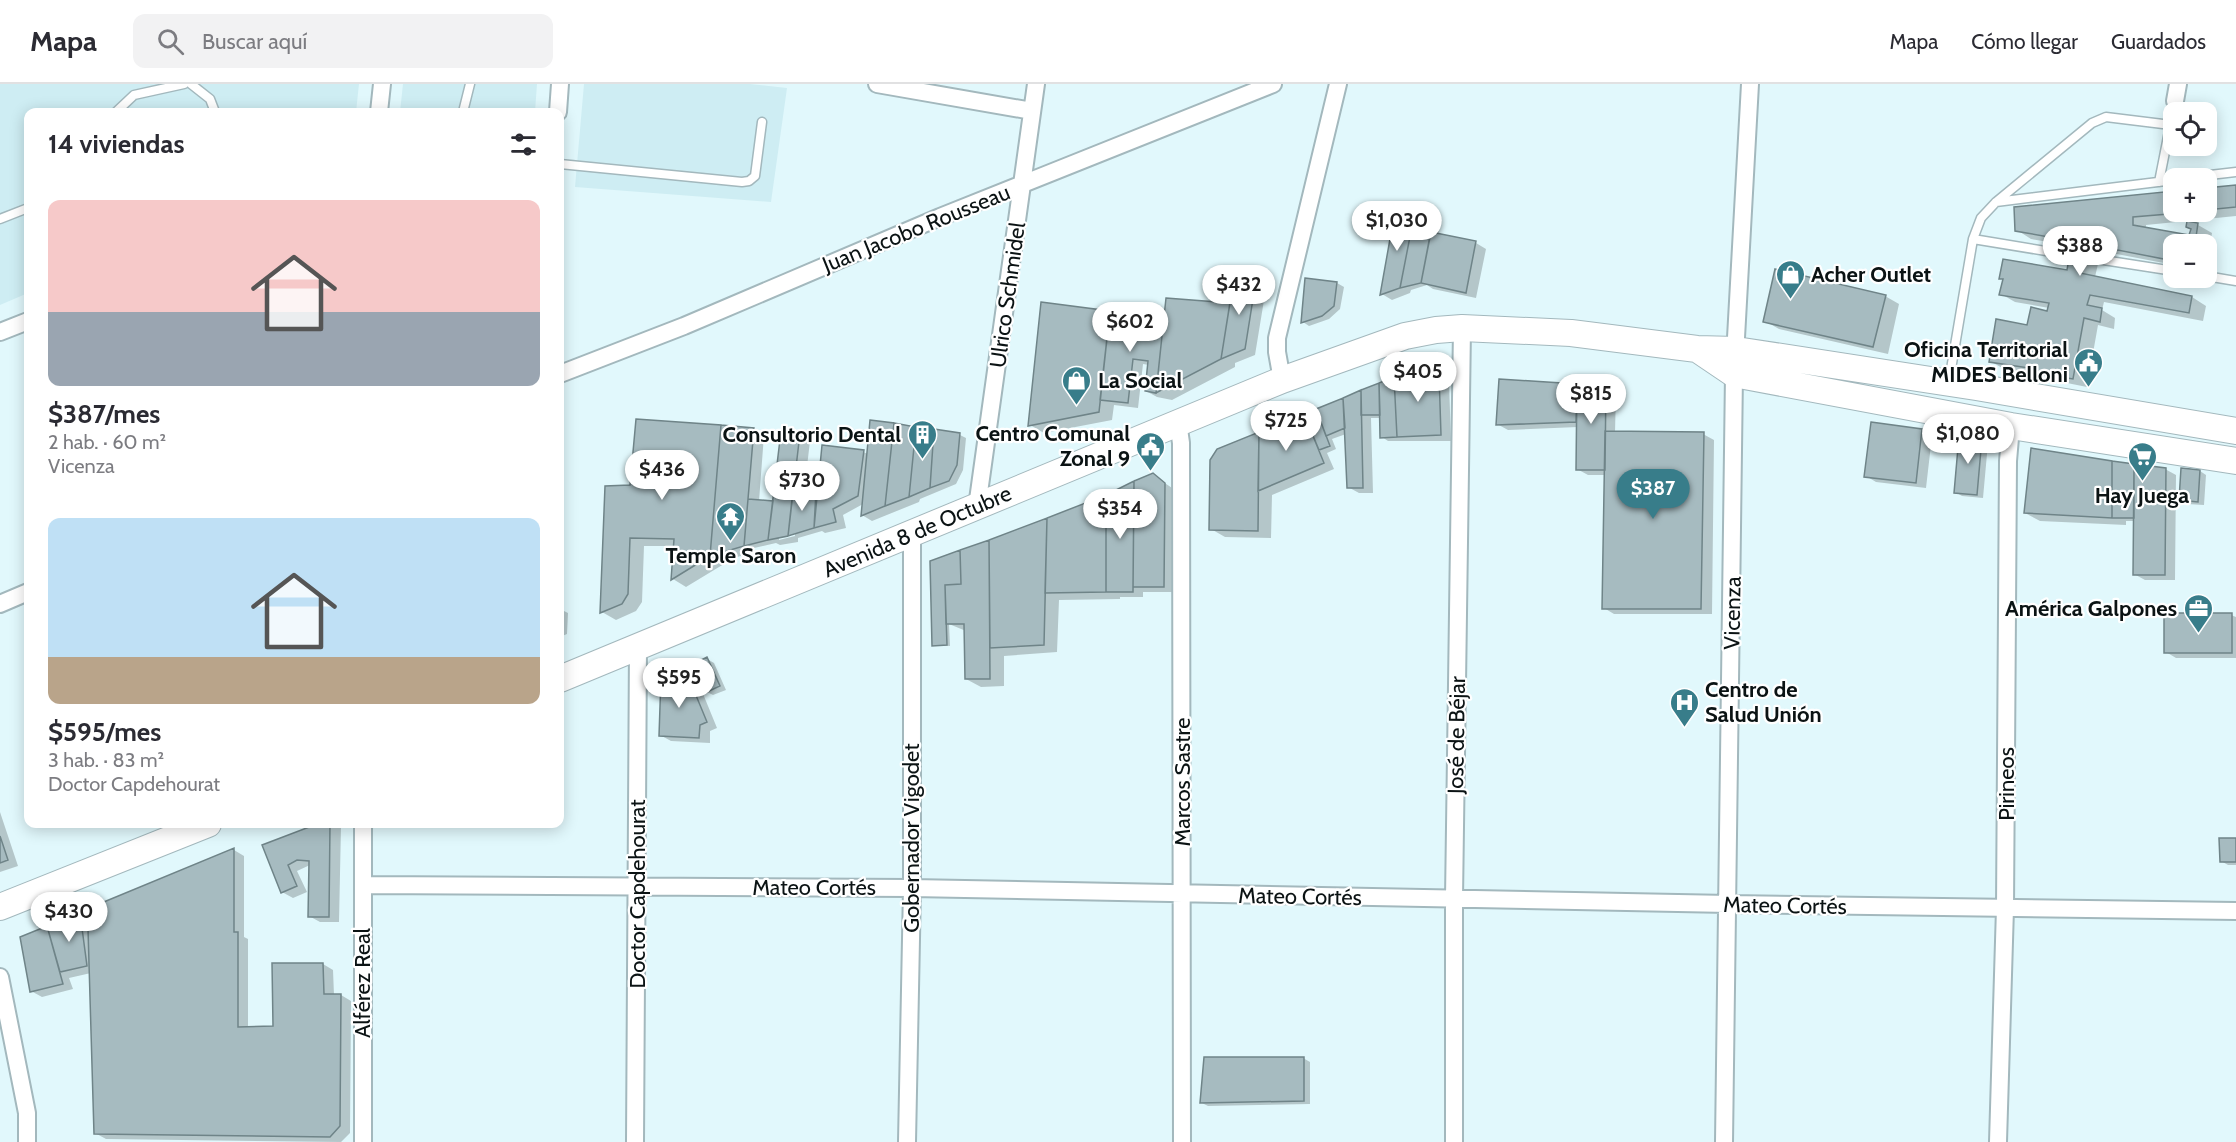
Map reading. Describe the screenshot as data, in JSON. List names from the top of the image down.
{
  "streets": {
    "main road": ["Avenida 8 de Octubre"],
    "street": [
      "Juan Jacobo Rousseau",
      "Ulrico Schmidel",
      "Vicenza",
      "José de Béjar",
      "Marcos Sastre",
      "Pirineos",
      "Gobernador Vigodet",
      "Mateo Cortés",
      "Doctor Capdehourat",
      "Alférez Real"
    ]
  },
  "crossings": [
    ["Juan Jacobo Rousseau", "Ulrico Schmidel"],
    ["Ulrico Schmidel", "Avenida 8 de Octubre"],
    ["Avenida 8 de Octubre", "Vicenza"],
    ["Avenida 8 de Octubre", "José de Béjar"],
    ["Avenida 8 de Octubre", "Marcos Sastre"],
    ["Avenida 8 de Octubre", "Pirineos"],
    ["Avenida 8 de Octubre", "Gobernador Vigodet"],
    ["Avenida 8 de Octubre", "Doctor Capdehourat"],
    ["Vicenza", "Mateo Cortés"],
    ["José de Béjar", "Mateo Cortés"],
    ["Marcos Sastre", "Mateo Cortés"],
    ["Pirineos", "Mateo Cortés"],
    ["Gobernador Vigodet", "Mateo Cortés"],
    ["Mateo Cortés", "Doctor Capdehourat"],
    ["Mateo Cortés", "Alférez Real"]
  ],
  "places": {
    "shop": ["Acher Outlet", "La Social"],
    "public building": ["Oficina Territorial MIDES Belloni", "Centro Comunal Zonal 9"],
    "building": ["Consultorio Dental"],
    "supermarket": ["Hay Juega"],
    "temple": ["Temple Saron"],
    "office": ["América Galpones"],
    "hospital": ["Centro de Salud Unión"]
  },
  "page": {
    "header": "Mapa",
    "search": "Buscar aquí",
    "nav": ["Mapa", "Cómo llegar", "Guardados"],
    "map_buttons": ["+", "−"],
    "heading": "14 viviendas",
    "list": [
      {
        "name": "$387/mes",
        "note": "2 hab. · 60 m² · Vicenza"
      },
      {
        "name": "$595/mes",
        "note": "3 hab. · 83 m² · Doctor Capdehourat"
      }
    ],
    "price": [
      "$1,030",
      "$388",
      "$432",
      "$602",
      "$405",
      "$815",
      "$725",
      "$1,080",
      "$436",
      "$730",
      "$387",
      "$354",
      "$595",
      "$430"
    ]
  }
}
